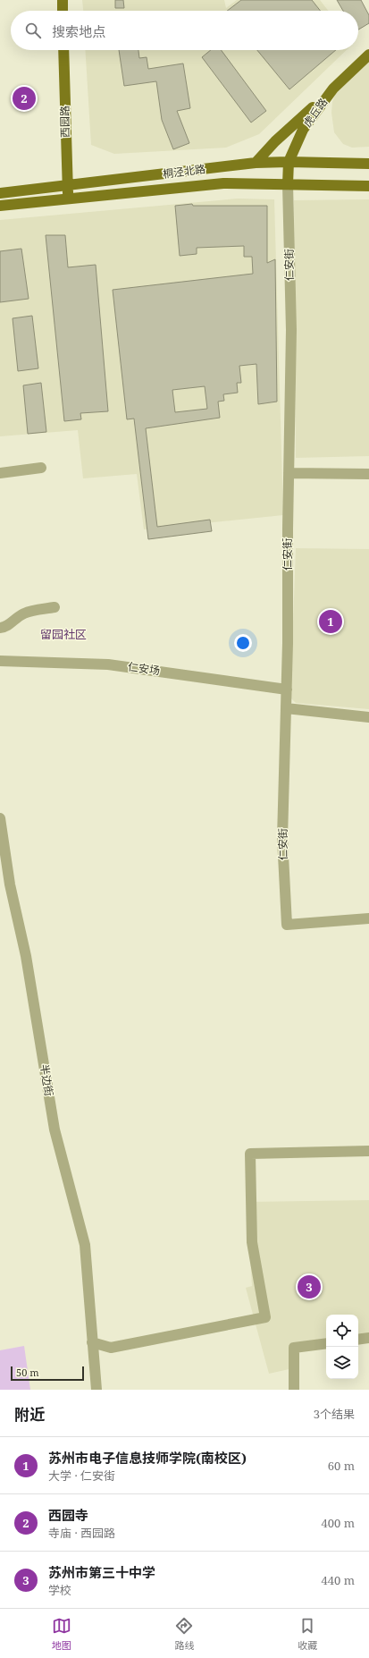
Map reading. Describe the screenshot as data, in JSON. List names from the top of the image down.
{
  "streets": {
    "main road": ["虎丘路", "西园路", "桐泾北路"],
    "street": ["仁安街", "仁安场", "半边街"]
  },
  "crossings": [
    ["虎丘路", "桐泾北路"],
    ["虎丘路", "仁安街"],
    ["西园路", "桐泾北路"],
    ["桐泾北路", "仁安街"],
    ["仁安街", "仁安场"]
  ],
  "districts": ["留园社区"],
  "scale_bar": "50 m",
  "page": {
    "search": "搜索地点",
    "pins": ["2", "1", "3"],
    "scale": "50 m",
    "heading": ["附近", "3个结果"],
    "list": [
      {
        "mark": "1",
        "name": "苏州市电子信息技师学院(南校区)",
        "note": "大学 · 仁安街",
        "value": "60 m"
      },
      {
        "mark": "2",
        "name": "西园寺",
        "note": "寺庙 · 西园路",
        "value": "400 m"
      },
      {
        "mark": "3",
        "name": "苏州市第三十中学",
        "note": "学校",
        "value": "440 m"
      }
    ],
    "nav": ["地图", "路线", "收藏"]
  }
}
